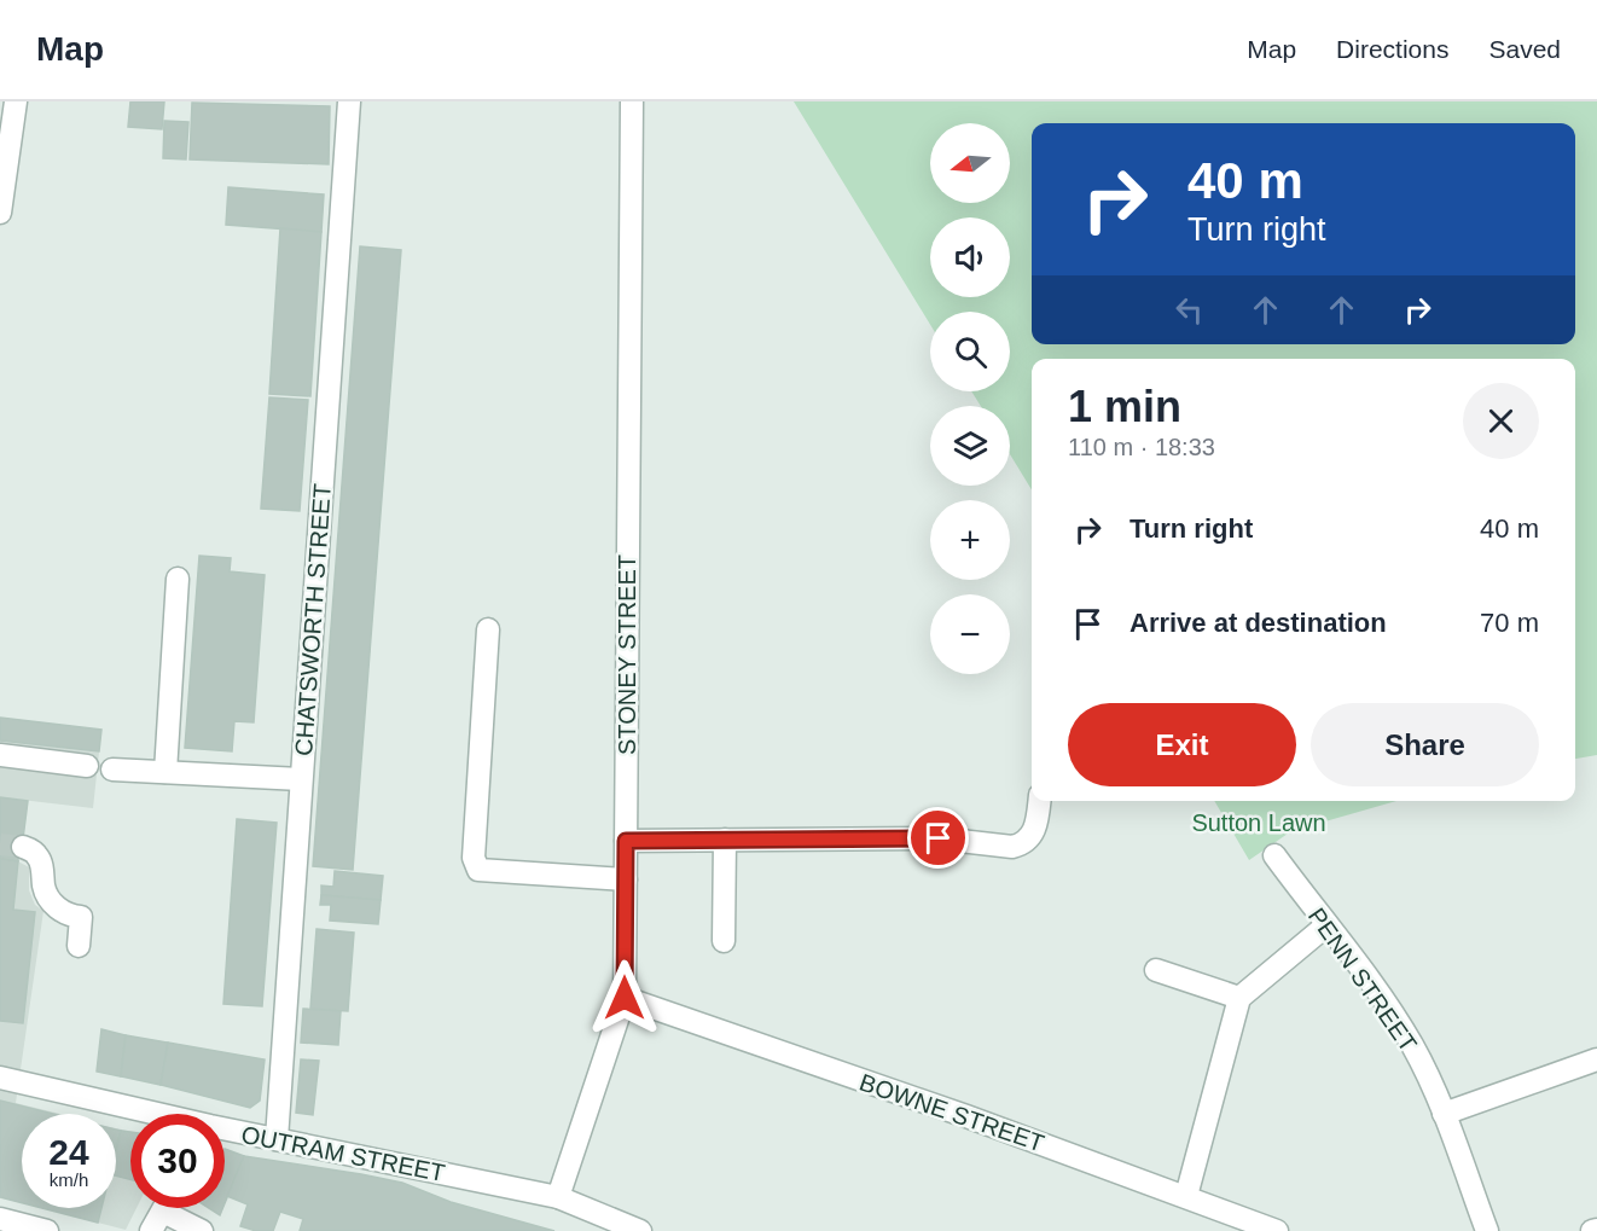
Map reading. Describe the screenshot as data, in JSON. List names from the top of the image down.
{
  "streets": {
    "street": [
      "CHATSWORTH STREET",
      "STONEY STREET",
      "PENN STREET",
      "BOWNE STREET",
      "OUTRAM STREET"
    ]
  },
  "crossings": [
    ["CHATSWORTH STREET", "OUTRAM STREET"],
    ["STONEY STREET", "BOWNE STREET"],
    ["STONEY STREET", "OUTRAM STREET"]
  ],
  "parks": ["Sutton Lawn"],
  "north": "left",
  "page": {
    "header": "Map",
    "nav": ["Map", "Directions", "Saved"],
    "map_buttons": ["+", "−"],
    "turn": ["40 m", "Turn right"],
    "heading": ["1 min", "110 m · 18:33"],
    "list": [
      {
        "name": "Turn right",
        "value": "40 m"
      },
      {
        "name": "Arrive at destination",
        "value": "70 m"
      }
    ],
    "buttons": ["Exit", "Share"],
    "speed": "24 km/h",
    "limit": "30"
  }
}
